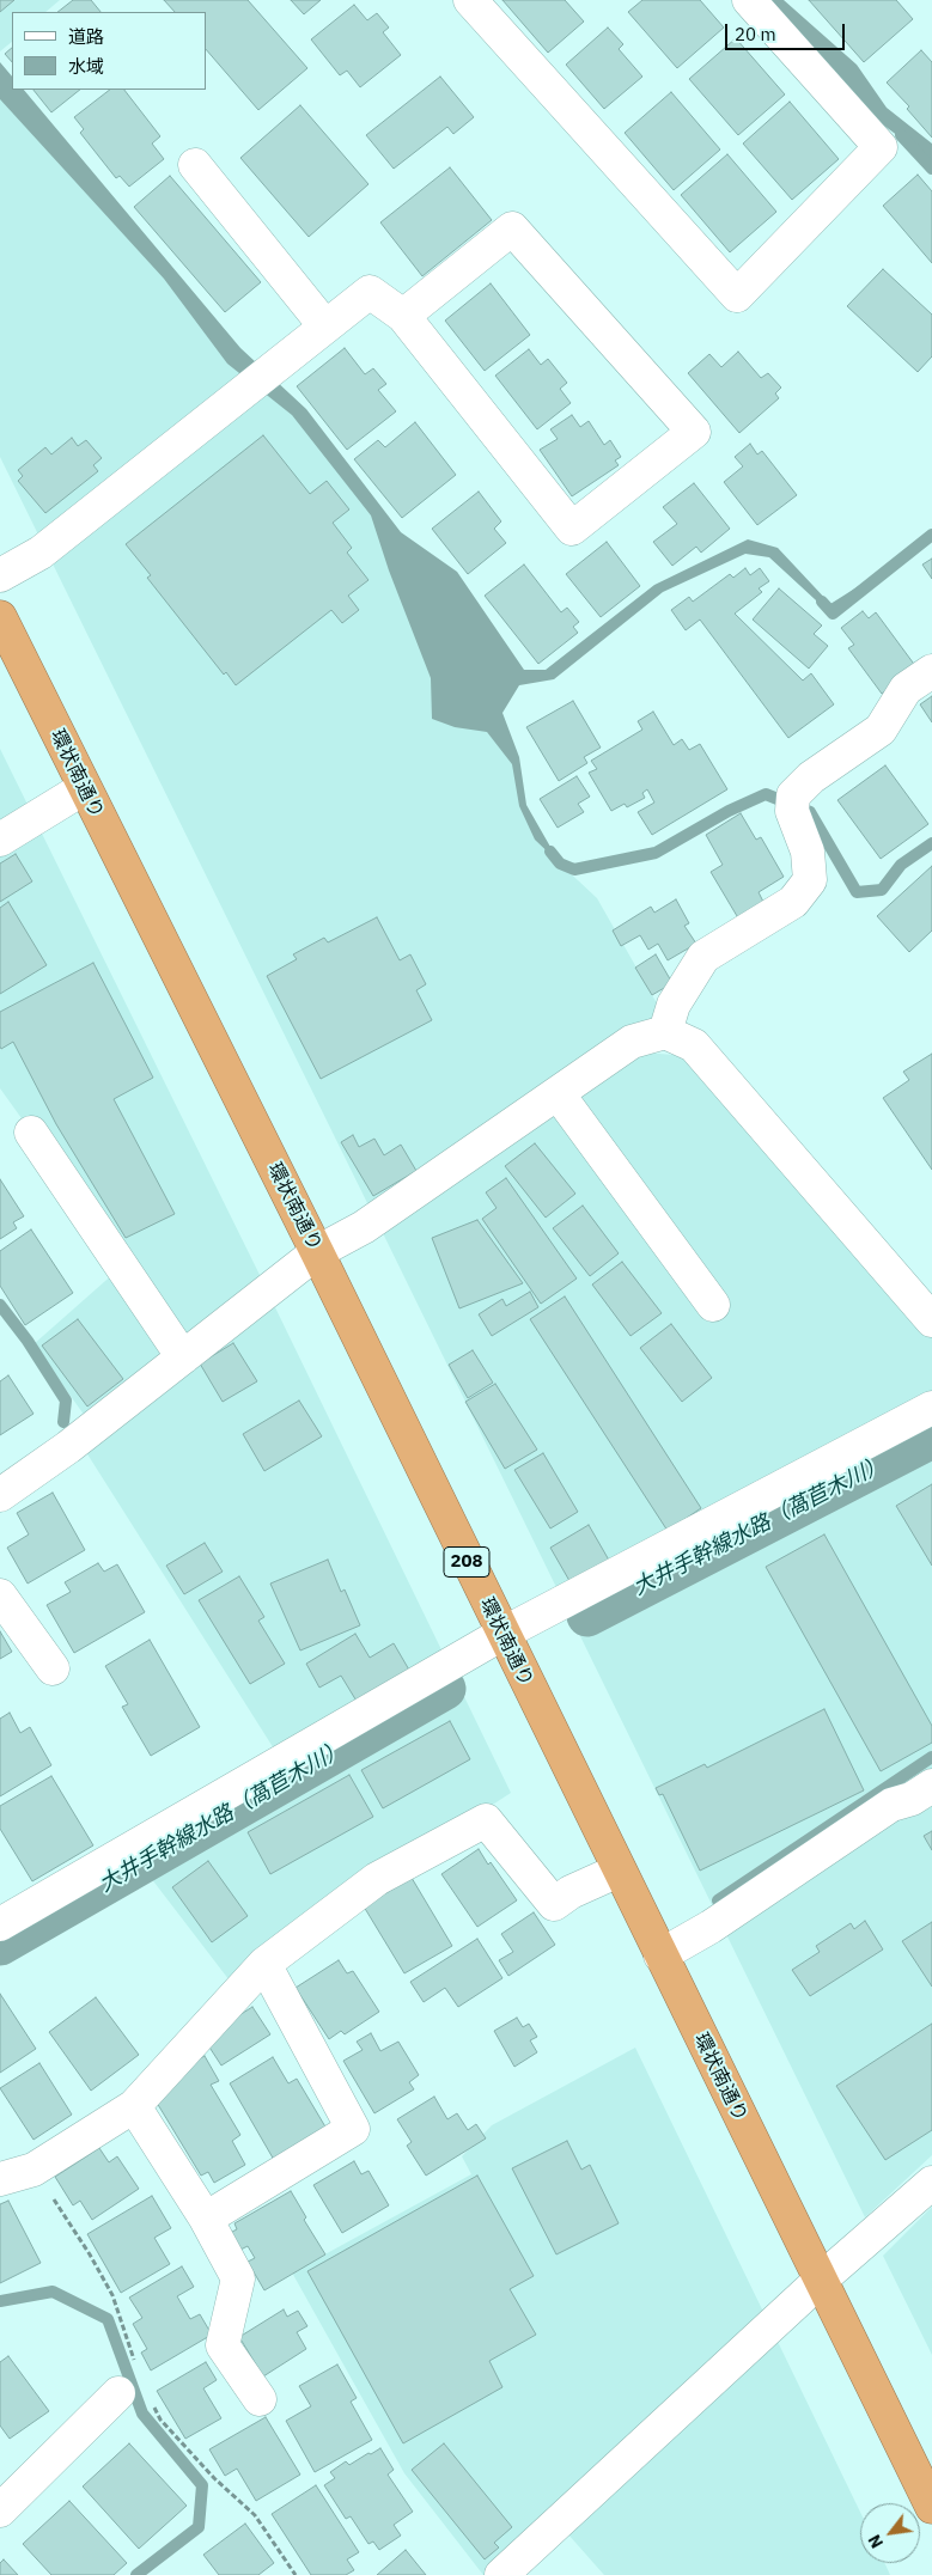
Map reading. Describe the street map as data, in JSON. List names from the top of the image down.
{
  "streets": {
    "highway": ["環状南通り", "208"]
  },
  "water": ["大井手幹線水路（萵苣木川）"],
  "legend": ["道路", "水域"],
  "scale_bar": "20 m",
  "north": "bottom left"
}
